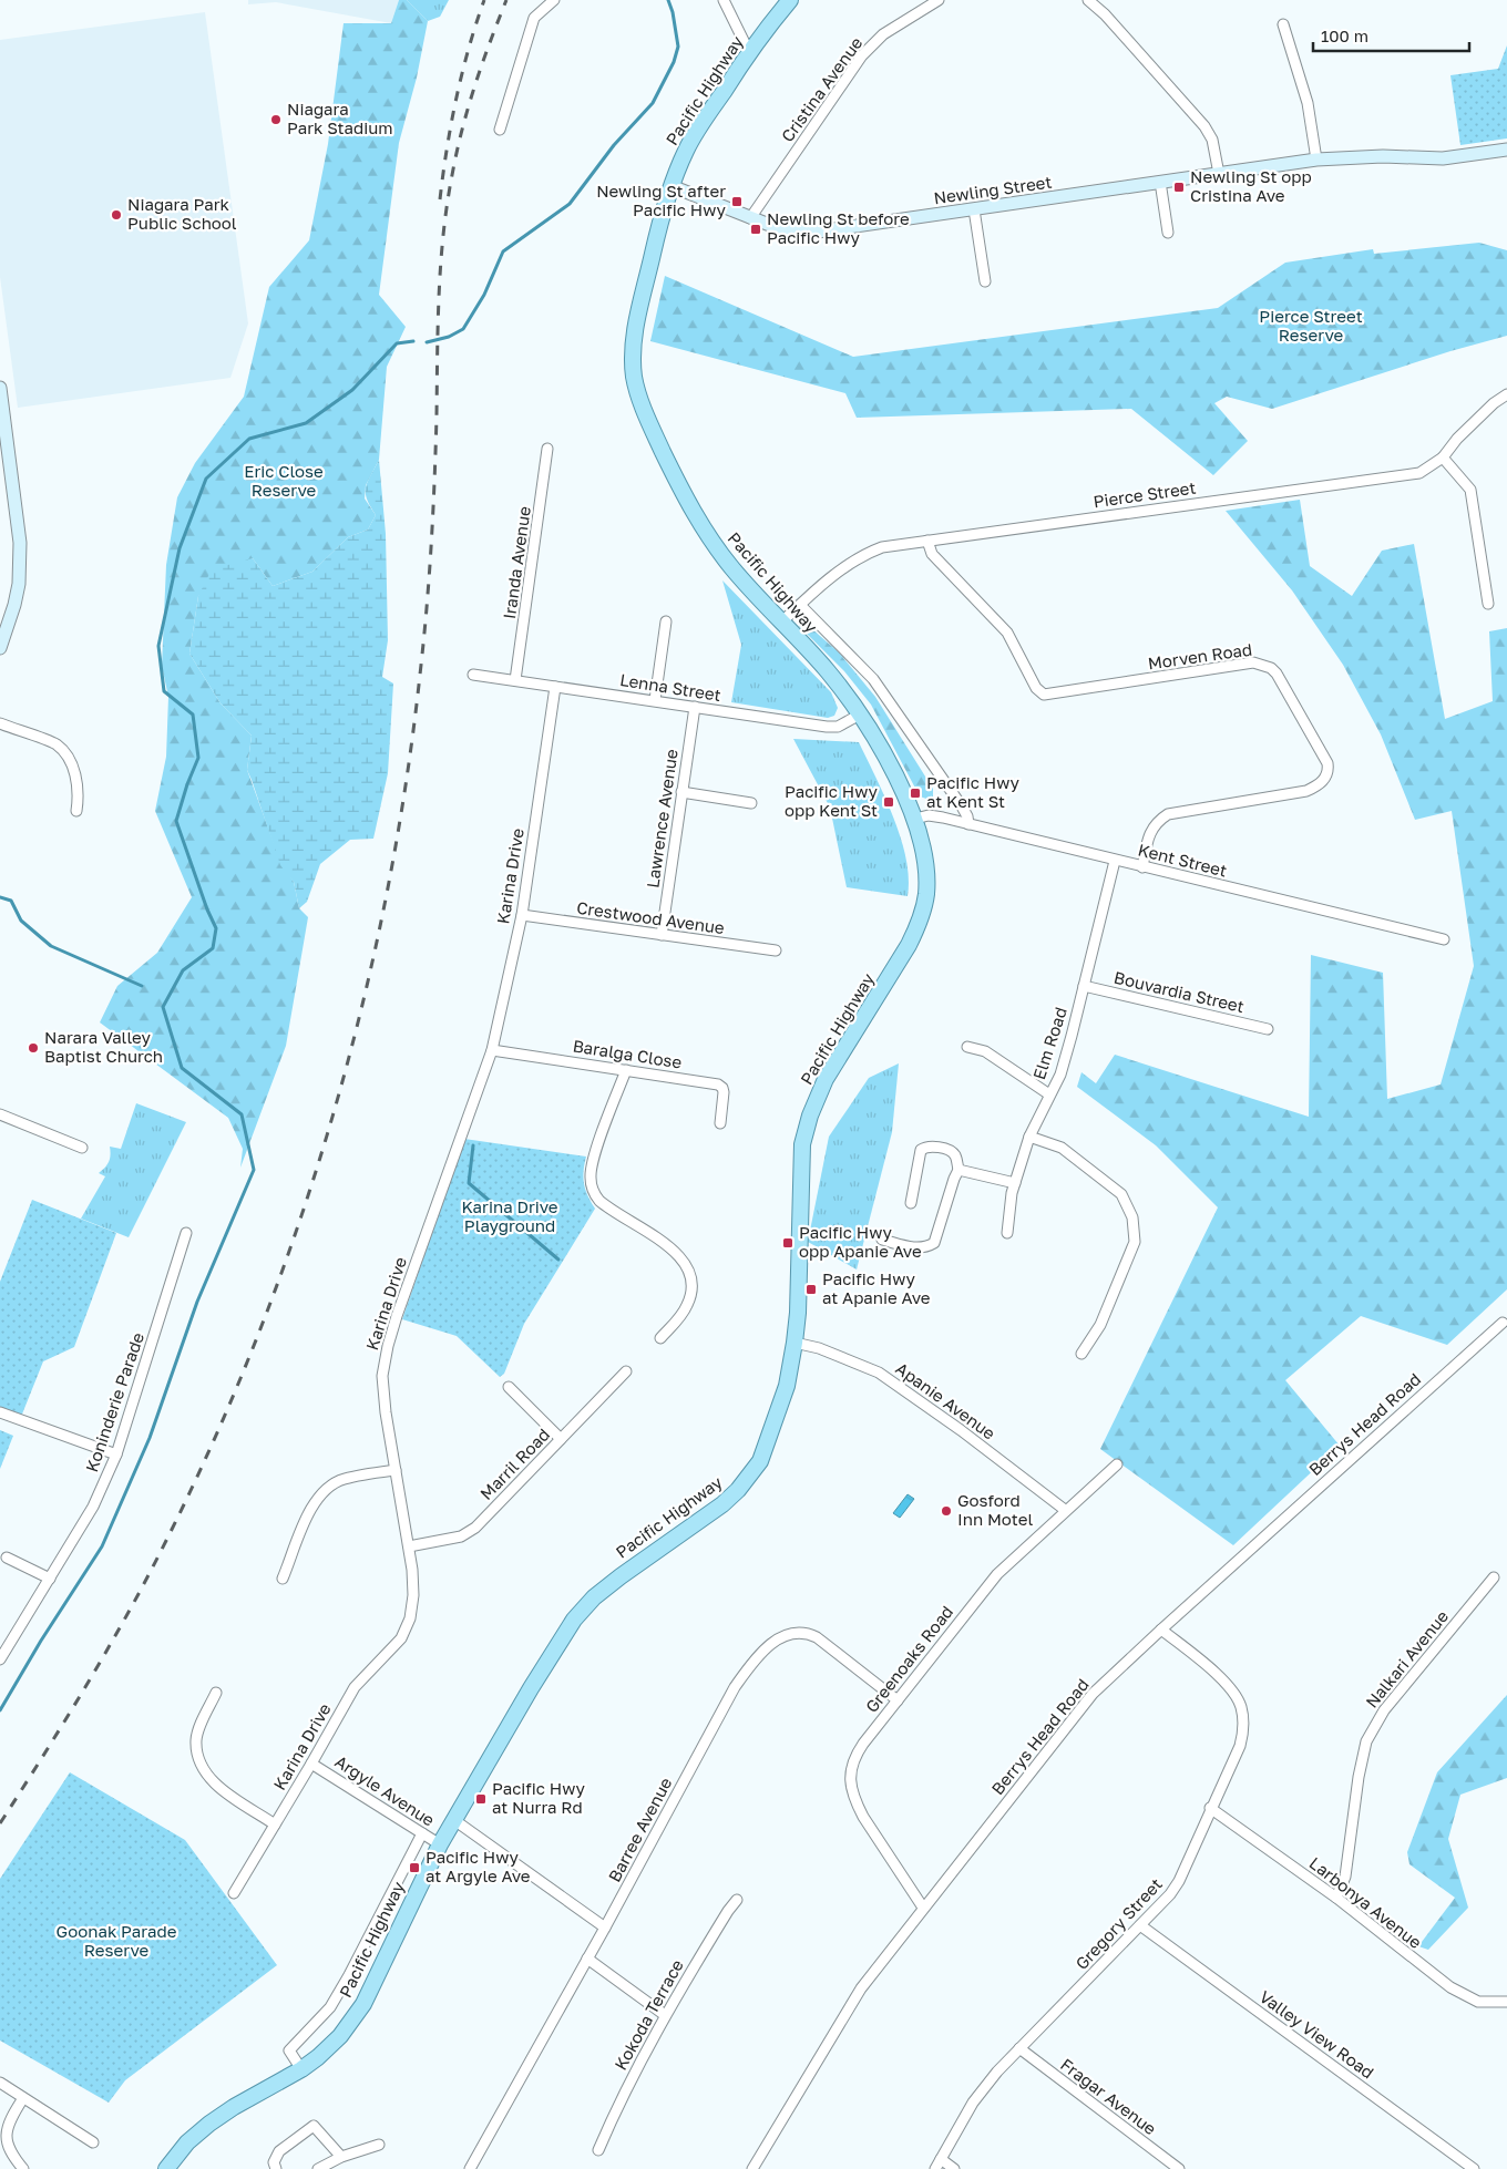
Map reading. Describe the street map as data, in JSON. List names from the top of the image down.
{
  "streets": {
    "main road": ["Pacific Highway"],
    "street": [
      "Cristina Avenue",
      "Newling Street",
      "Pierce Street",
      "Iranda Avenue",
      "Morven Road",
      "Lenna Street",
      "Lawrence Avenue",
      "Kent Street",
      "Karina Drive",
      "Crestwood Avenue",
      "Bouvardia Street",
      "Elm Road",
      "Baralga Close",
      "Apanie Avenue",
      "Koninderie Parade",
      "Berrys Head Road",
      "Marril Road",
      "Greenoaks Road",
      "Nalkari Avenue",
      "Argyle Avenue",
      "Barree Avenue",
      "Larbonya Avenue",
      "Gregory Street",
      "Kokoda Terrace",
      "Valley View Road",
      "Fragar Avenue"
    ]
  },
  "crossings": [
    ["Cristina Avenue", "Newling Street"],
    ["Pacific Highway", "Newling Street"],
    ["Pacific Highway", "Pierce Street"],
    ["Pacific Highway", "Lenna Street"],
    ["Pacific Highway", "Kent Street"],
    ["Pacific Highway", "Apanie Avenue"],
    ["Pacific Highway", "Argyle Avenue"],
    ["Pierce Street", "Morven Road"],
    ["Iranda Avenue", "Lenna Street"],
    ["Morven Road", "Kent Street"],
    ["Lenna Street", "Lawrence Avenue"],
    ["Lenna Street", "Karina Drive"],
    ["Lawrence Avenue", "Crestwood Avenue"],
    ["Kent Street", "Elm Road"],
    ["Karina Drive", "Crestwood Avenue"],
    ["Karina Drive", "Baralga Close"],
    ["Karina Drive", "Marril Road"],
    ["Karina Drive", "Argyle Avenue"],
    ["Bouvardia Street", "Elm Road"],
    ["Apanie Avenue", "Greenoaks Road"],
    ["Berrys Head Road", "Greenoaks Road"],
    ["Berrys Head Road", "Gregory Street"],
    ["Greenoaks Road", "Barree Avenue"],
    ["Nalkari Avenue", "Larbonya Avenue"],
    ["Larbonya Avenue", "Gregory Street"],
    ["Gregory Street", "Valley View Road"],
    ["Gregory Street", "Fragar Avenue"]
  ],
  "parks": [
    "Pierce Street Reserve",
    "Eric Close Reserve",
    "Karina Drive Playground",
    "Goonak Parade Reserve"
  ],
  "places": {
    "other": [
      "Niagara Park Stadium",
      "Niagara Park Public School",
      "Narara Valley Baptist Church",
      "Gosford Inn Motel"
    ],
    "transit": [
      "Newling St opp Cristina Ave",
      "Newling St after Pacific Hwy",
      "Newling St before Pacific Hwy",
      "Pacific Hwy at Kent St",
      "Pacific Hwy opp Kent St",
      "Pacific Hwy opp Apanie Ave",
      "Pacific Hwy at Apanie Ave",
      "Pacific Hwy at Nurra Rd",
      "Pacific Hwy at Argyle Ave"
    ]
  },
  "scale_bar": "100 m"
}
